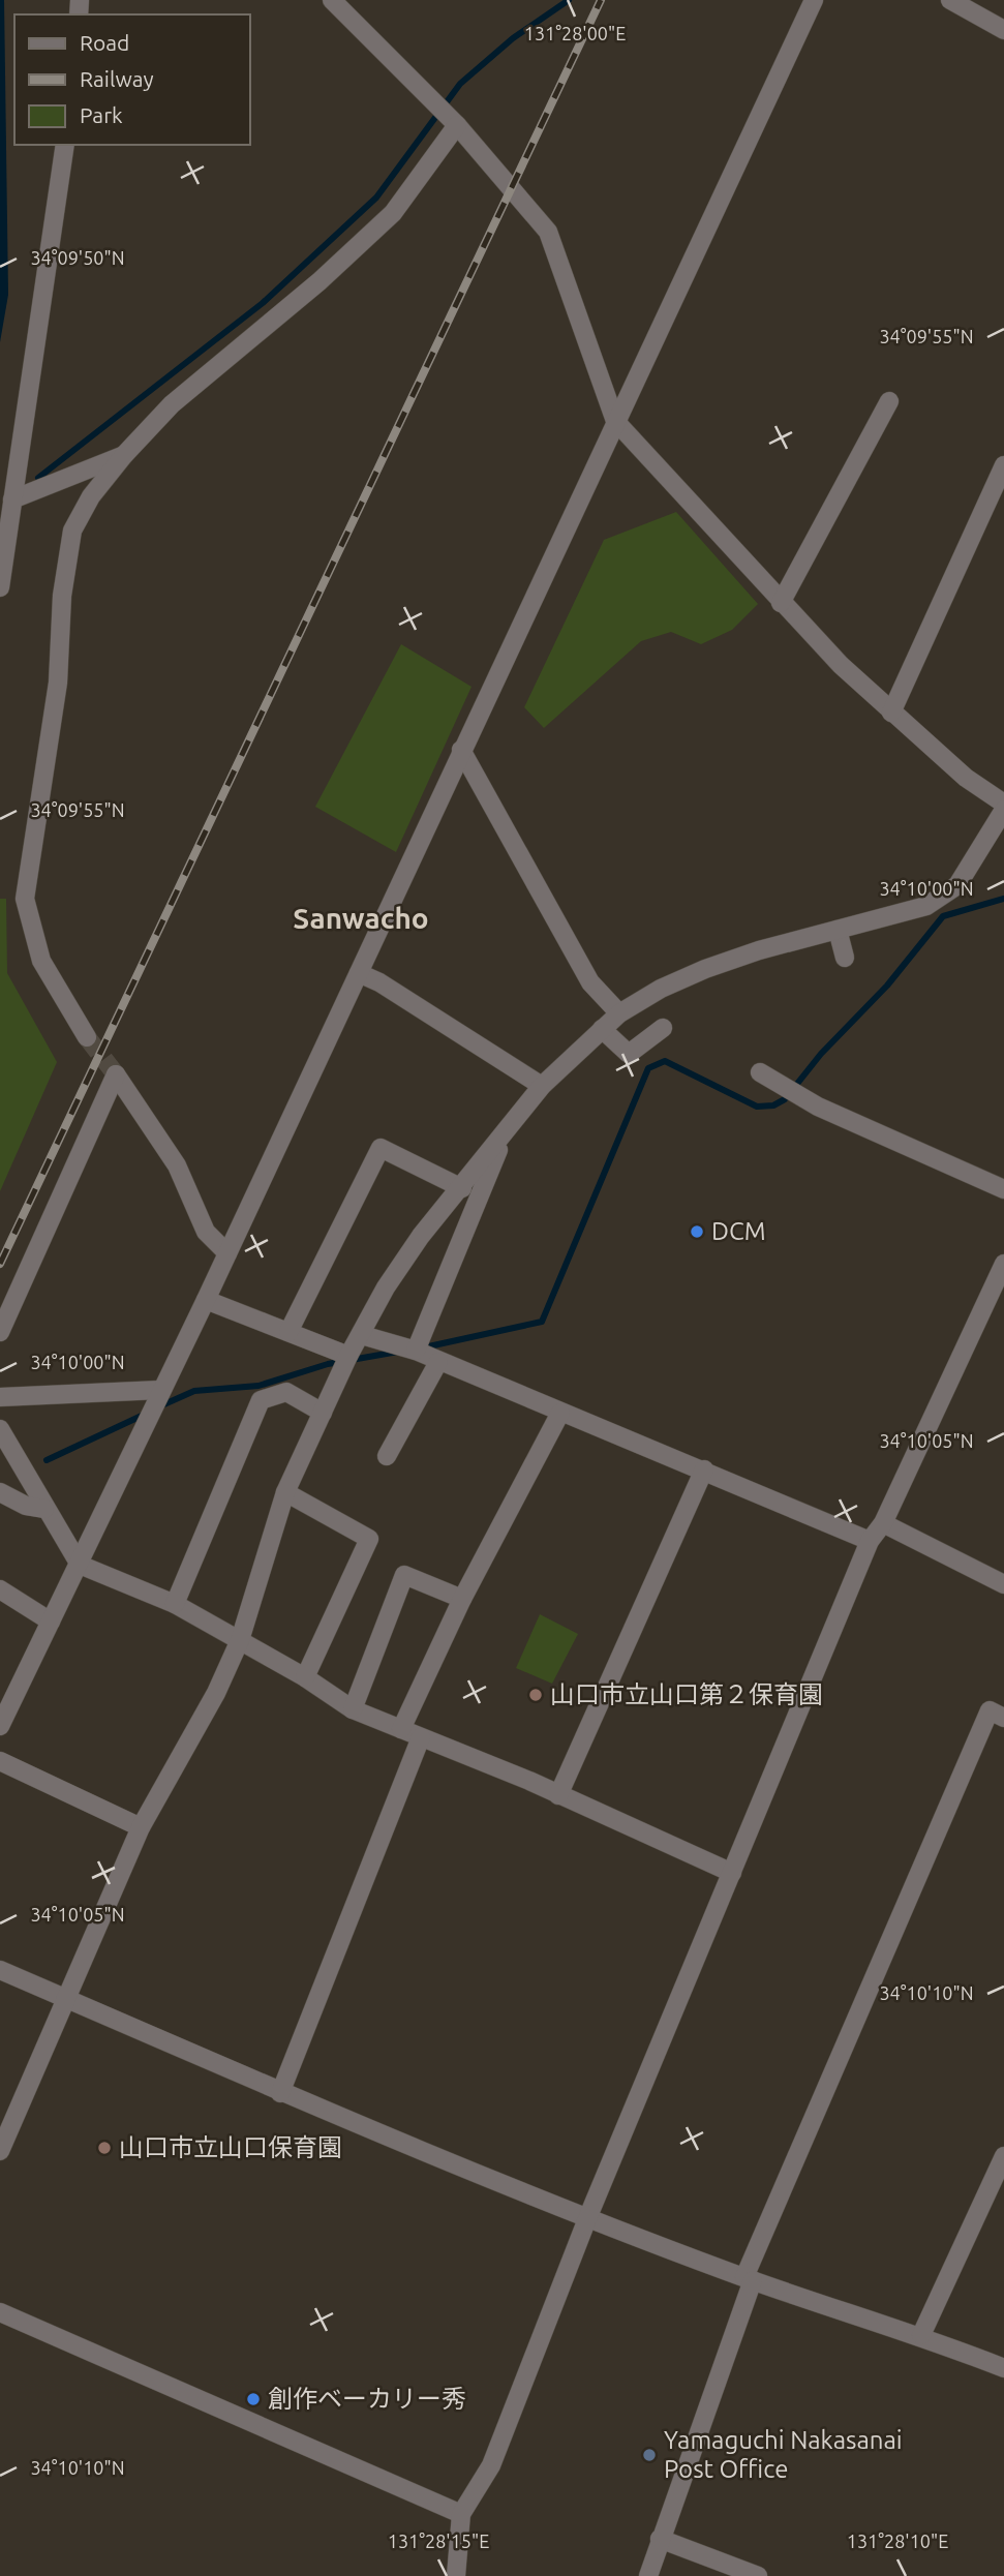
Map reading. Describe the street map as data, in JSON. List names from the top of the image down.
{
  "districts": ["Sanwacho"],
  "places": [
    "DCM",
    "山口市立山口第２保育園",
    "山口市立山口保育園",
    "創作ベーカリー秀",
    "Yamaguchi Nakasanai Post Office"
  ],
  "legend": ["Road", "Railway", "Park"],
  "coordinates": [
    "131°28'00\"E",
    "34°09'50\"N",
    "34°09'55\"N",
    "34°10'00\"N",
    "34°10'05\"N",
    "34°10'10\"N",
    "131°28'15\"E",
    "131°28'10\"E"
  ]
}
